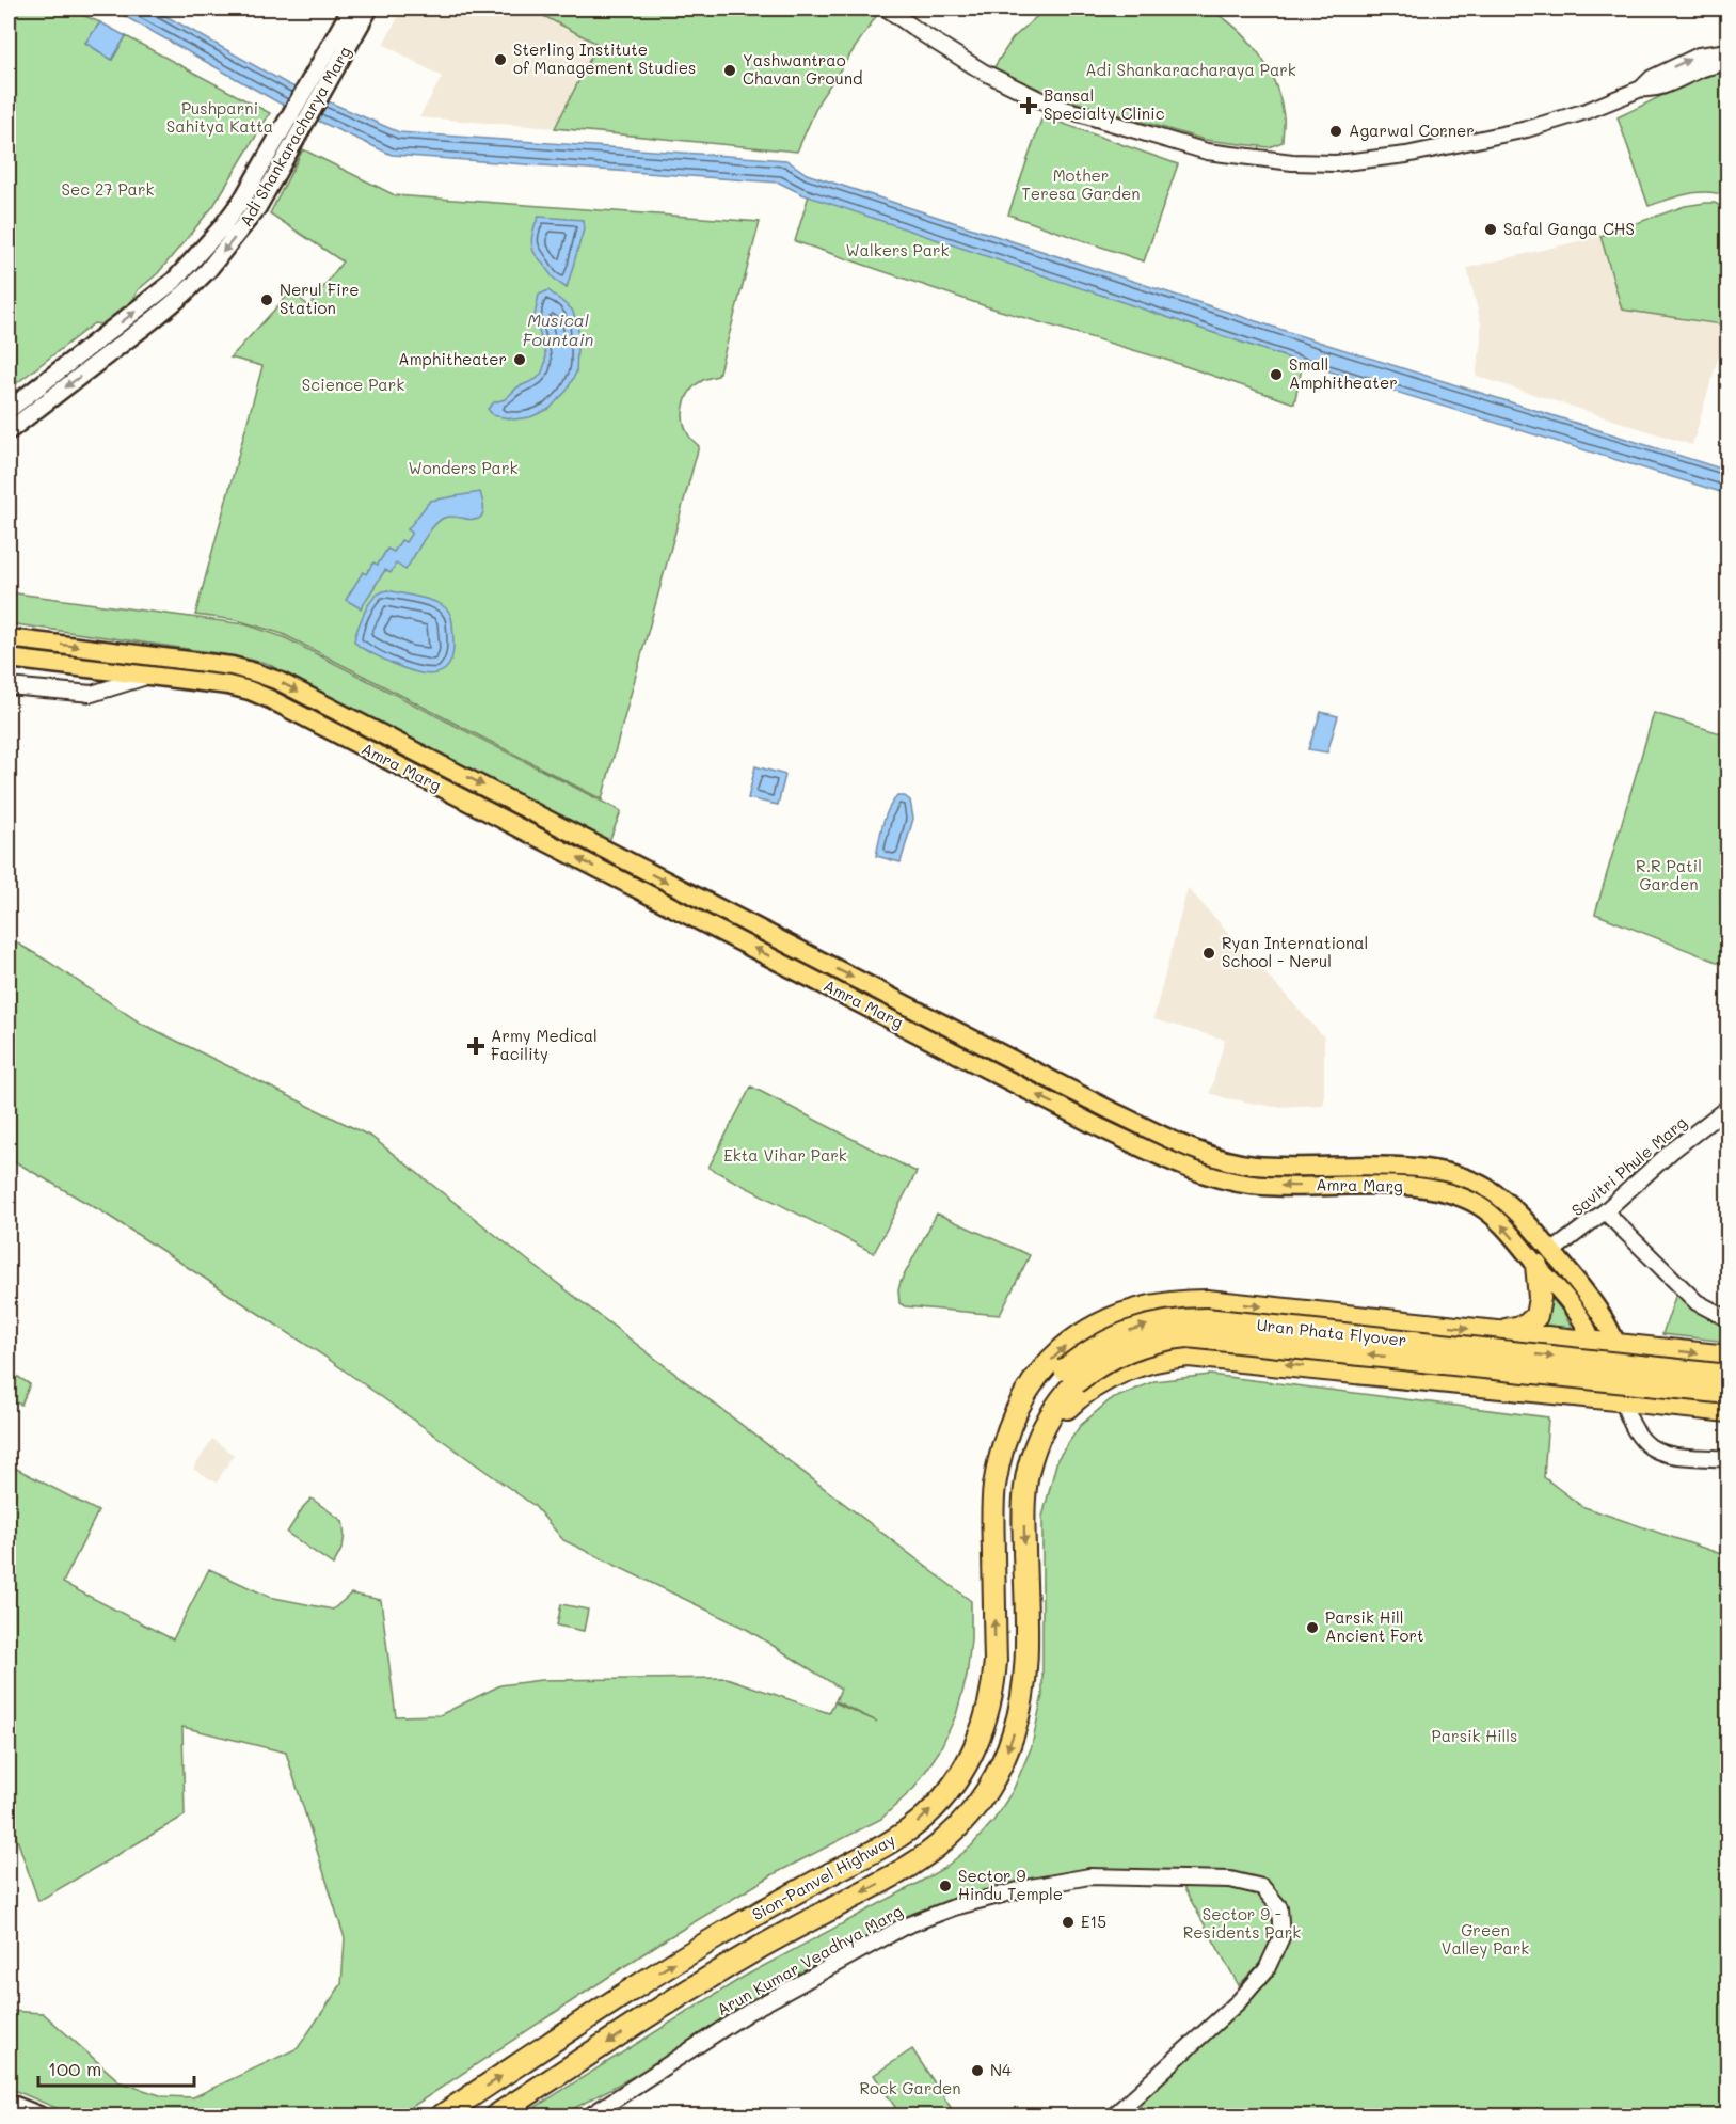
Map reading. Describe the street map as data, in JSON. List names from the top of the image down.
{
  "streets": {
    "highway": ["Amra Marg", "Uran Phata Flyover", "Sion-Panvel Highway"],
    "main road": ["Adi Shankaracharya Marg"],
    "street": ["Savitri Phule Marg", "Arun Kumar Veadhya Marg"]
  },
  "crossings": [
    ["Amra Marg", "Savitri Phule Marg"],
    ["Uran Phata Flyover", "Sion-Panvel Highway"]
  ],
  "water": ["Musical Fountain"],
  "parks": [
    "Adi Shankaracharaya Park",
    "Pushparni Sahitya Katta",
    "Mother Teresa Garden",
    "Sec 27 Park",
    "Walkers Park",
    "Science Park",
    "Wonders Park",
    "R.R Patil Garden",
    "Ekta Vihar Park",
    "Parsik Hills",
    "Sector 9 - Residents Park",
    "Green Valley Park",
    "Rock Garden"
  ],
  "places": {
    "other": [
      "Sterling Institute of Management Studies",
      "Yashwantrao Chavan Ground",
      "Agarwal Corner",
      "Safal Ganga CHS",
      "Nerul Fire Station",
      "Amphitheater",
      "Small Amphitheater",
      "Ryan International School - Nerul",
      "Parsik Hill Ancient Fort",
      "Sector 9 Hindu Temple",
      "E15",
      "N4"
    ],
    "health": ["Bansal Specialty Clinic", "Army Medical Facility"]
  },
  "scale_bar": "100 m"
}
